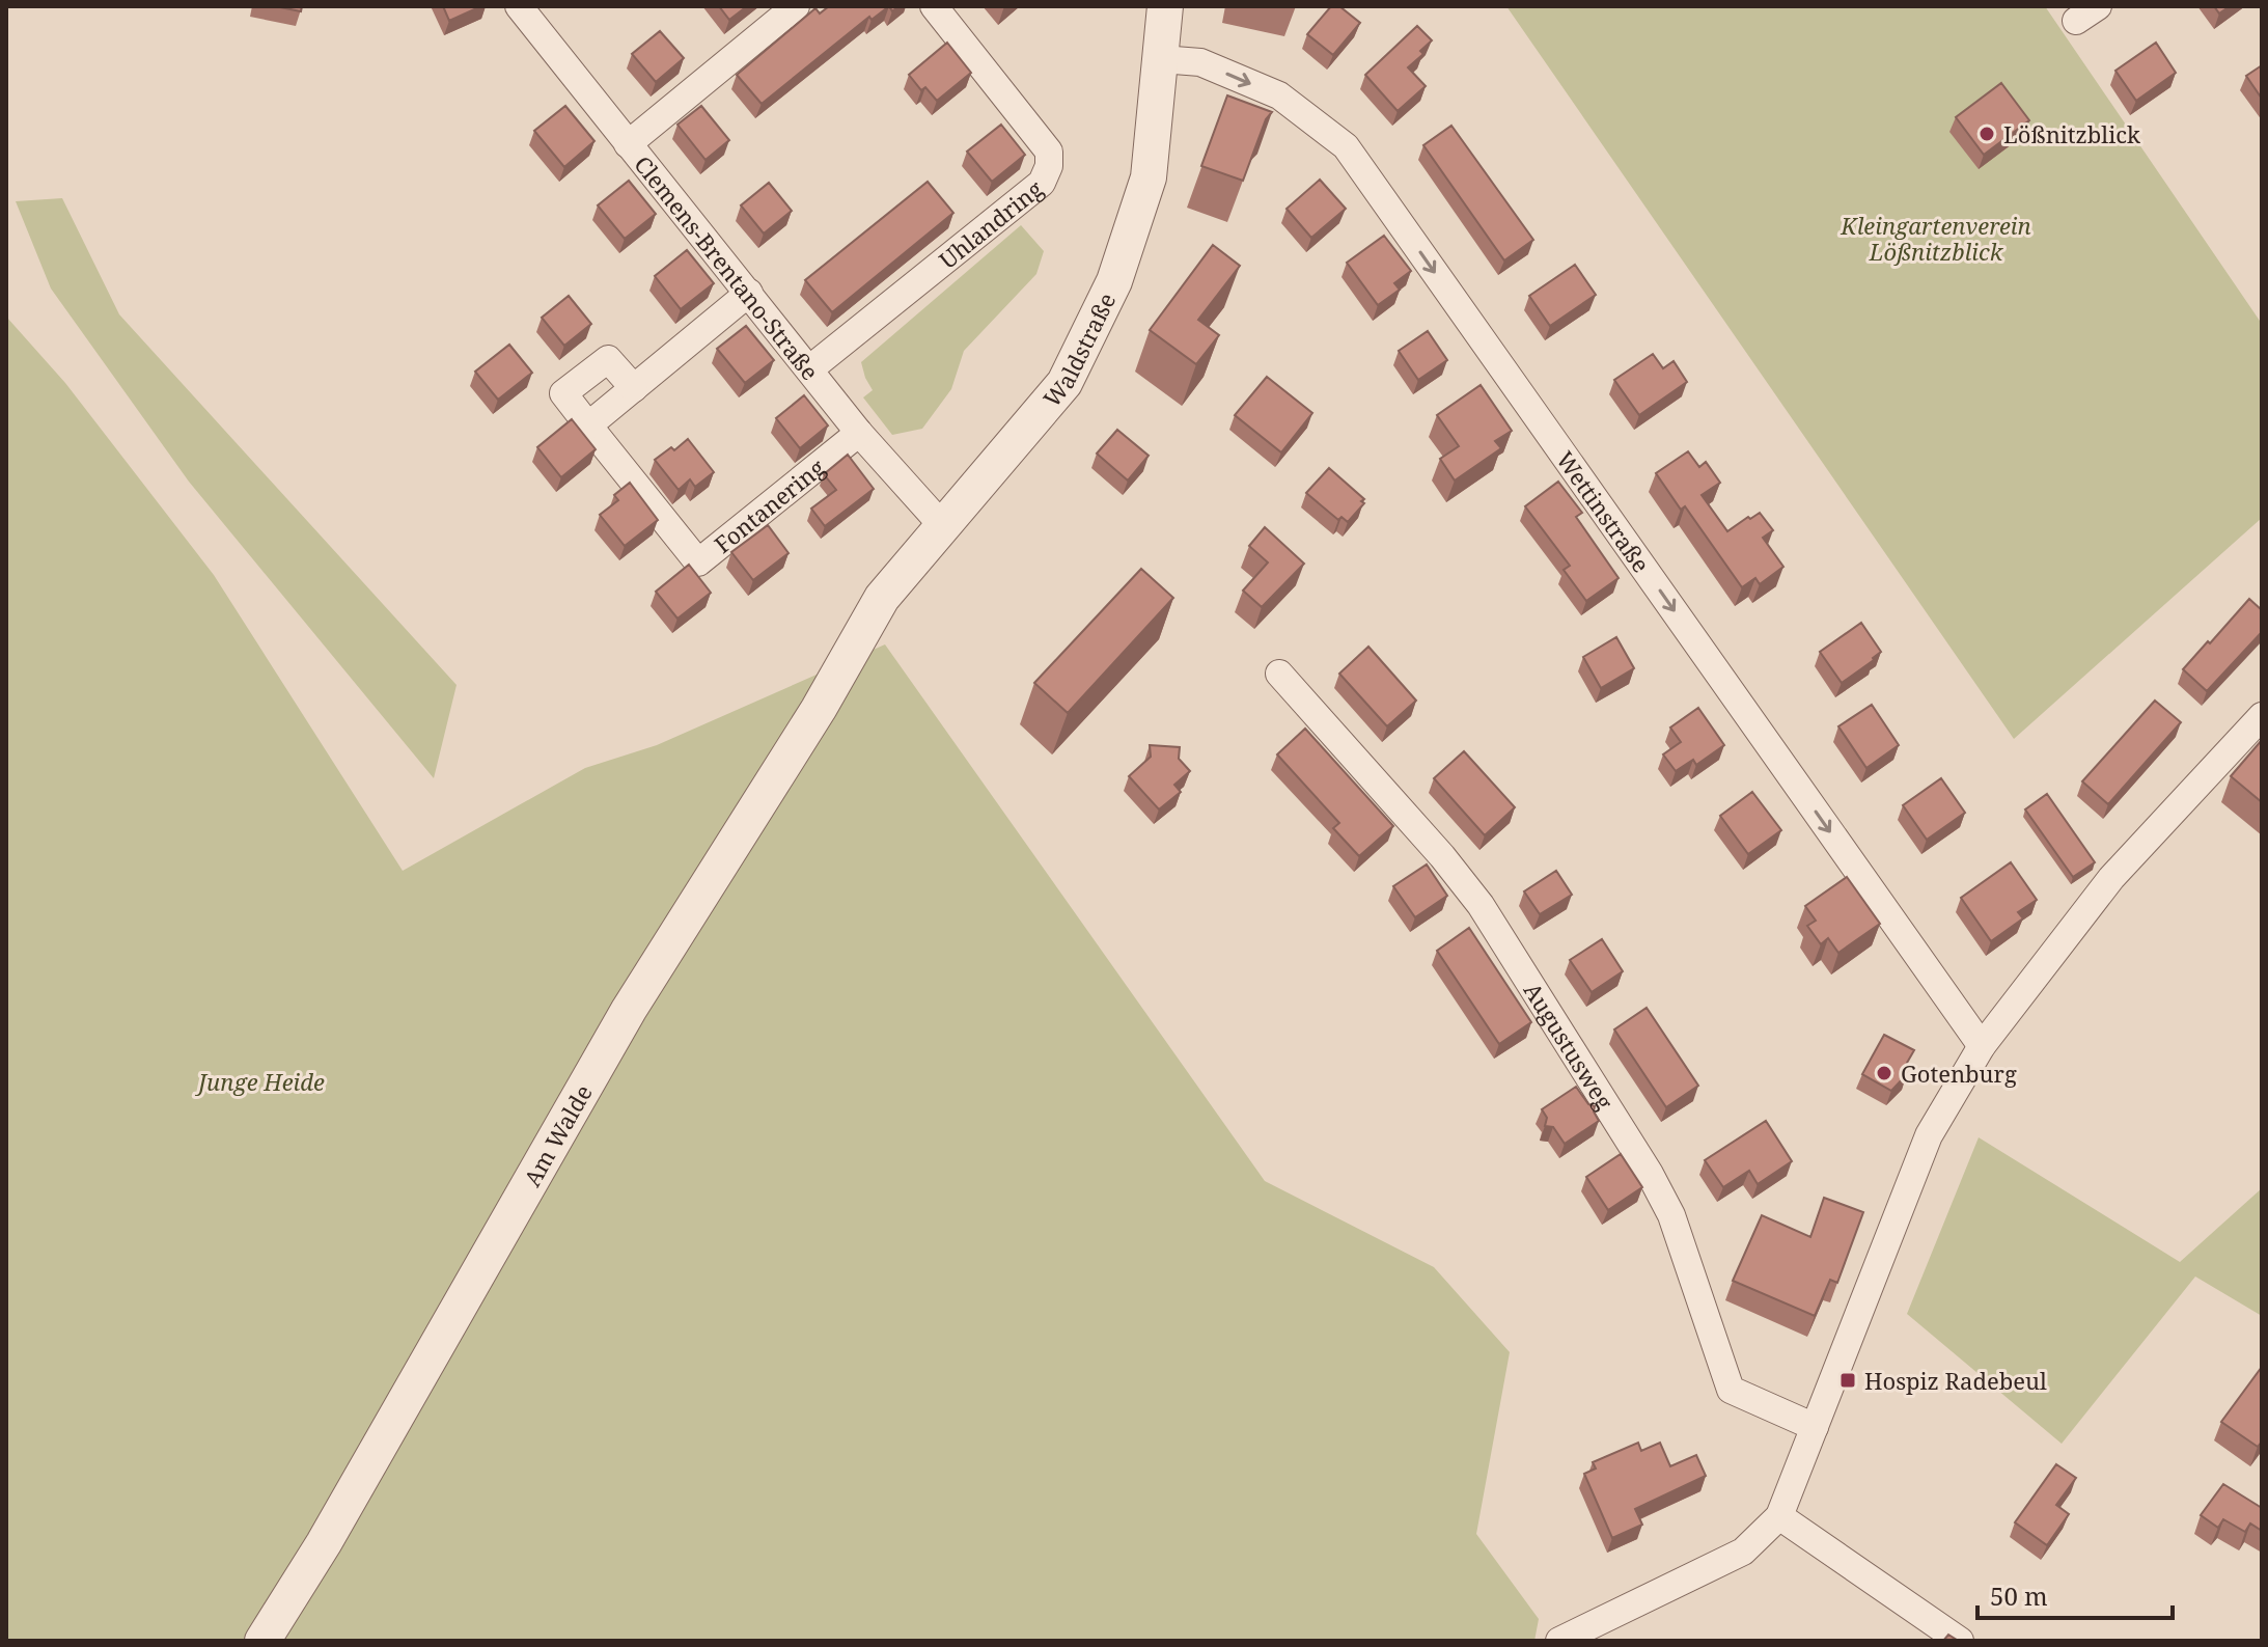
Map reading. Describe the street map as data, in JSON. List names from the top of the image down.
{
  "streets": {
    "street": [
      "Uhlandring",
      "Clemens-Brentano-Straße",
      "Waldstraße",
      "Fontanering",
      "Wettinstraße",
      "Augustusweg",
      "Am Walde"
    ]
  },
  "crossings": [
    ["Uhlandring", "Clemens-Brentano-Straße"],
    ["Clemens-Brentano-Straße", "Waldstraße"],
    ["Clemens-Brentano-Straße", "Fontanering"],
    ["Waldstraße", "Wettinstraße"],
    ["Waldstraße", "Am Walde"]
  ],
  "one_way": ["Wettinstraße"],
  "parks": ["Kleingartenverein Lößnitzblick", "Junge Heide"],
  "places": {
    "other": ["Lößnitzblick", "Gotenburg"],
    "transit": ["Hospiz Radebeul"]
  },
  "scale_bar": "50 m"
}
